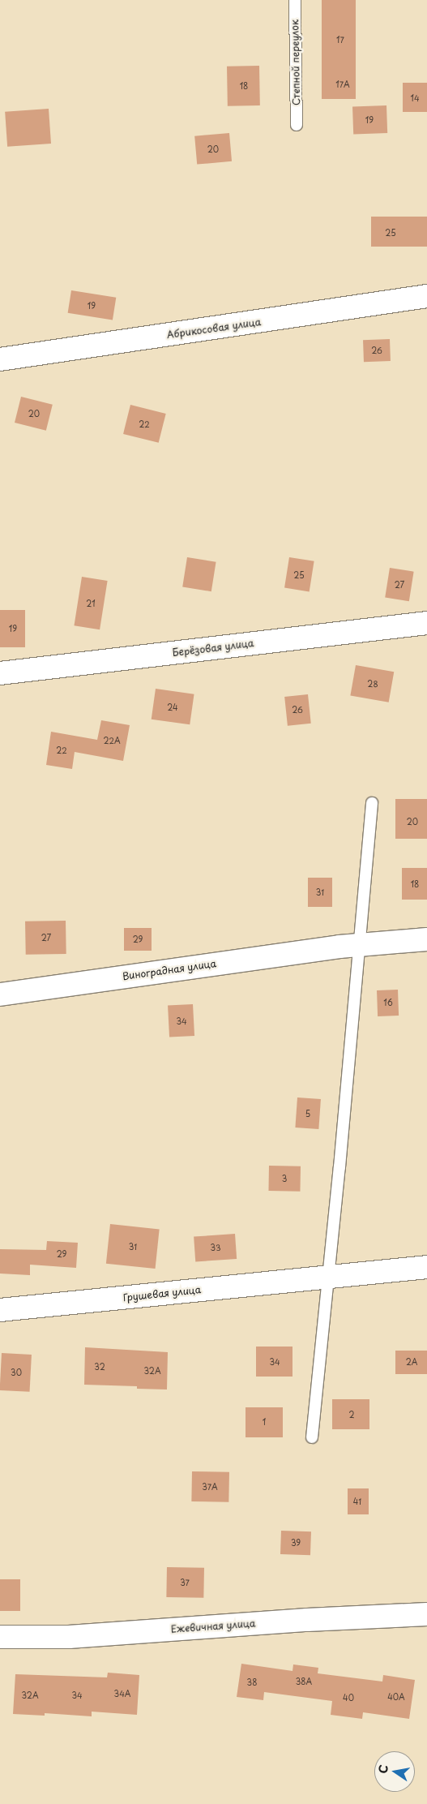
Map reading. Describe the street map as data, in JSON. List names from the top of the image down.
{
  "streets": {
    "street": [
      "Абрикосовая улица",
      "Берёзовая улица",
      "Виноградная улица",
      "Грушевая улица",
      "Ежевичная улица"
    ],
    "lane": ["Степной переулок"]
  },
  "house_numbers": [
    "17",
    "17А",
    "18",
    "14",
    "19",
    "20",
    "25",
    "19",
    "26",
    "20",
    "22",
    "25",
    "27",
    "21",
    "19",
    "28",
    "24",
    "26",
    "22А",
    "22",
    "20",
    "18",
    "31",
    "27",
    "29",
    "16",
    "34",
    "5",
    "3",
    "31",
    "33",
    "29",
    "34",
    "2А",
    "32",
    "32А",
    "30",
    "2",
    "1",
    "37А",
    "41",
    "39",
    "37",
    "38А",
    "38",
    "34А",
    "32А",
    "34",
    "40А",
    "40"
  ],
  "north": "left"
}
